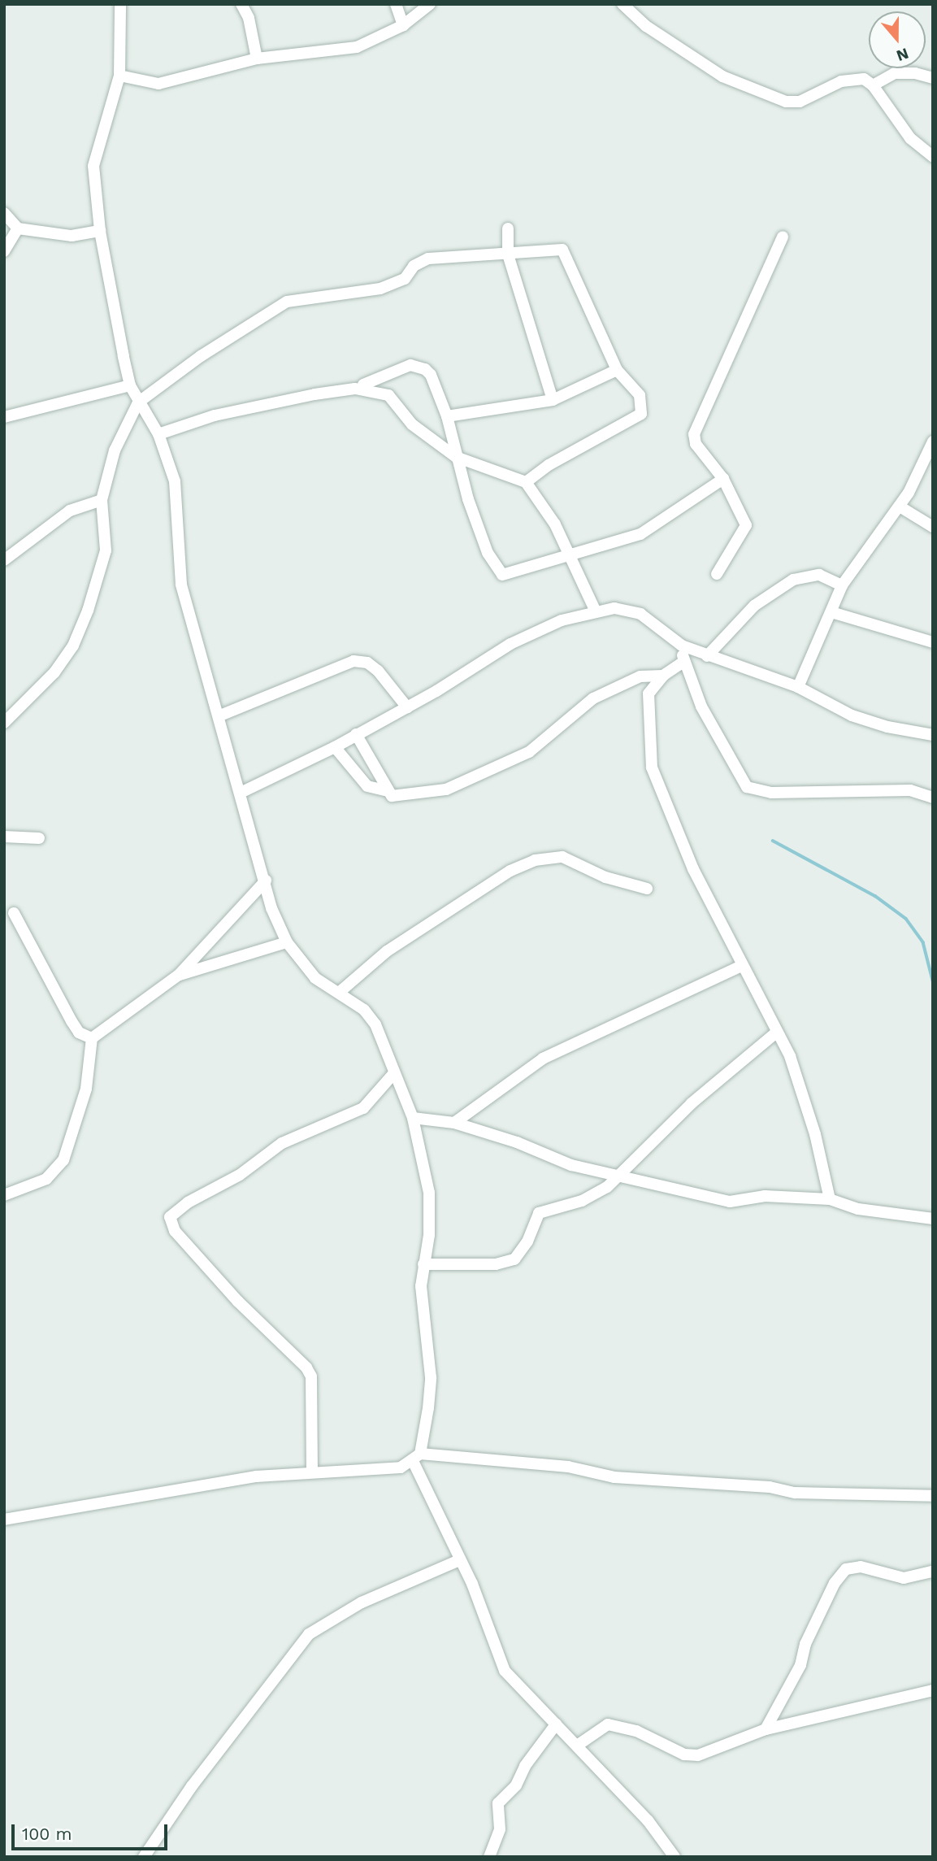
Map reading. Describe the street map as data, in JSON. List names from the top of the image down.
{
  "scale_bar": "100 m",
  "north": "bottom"
}
